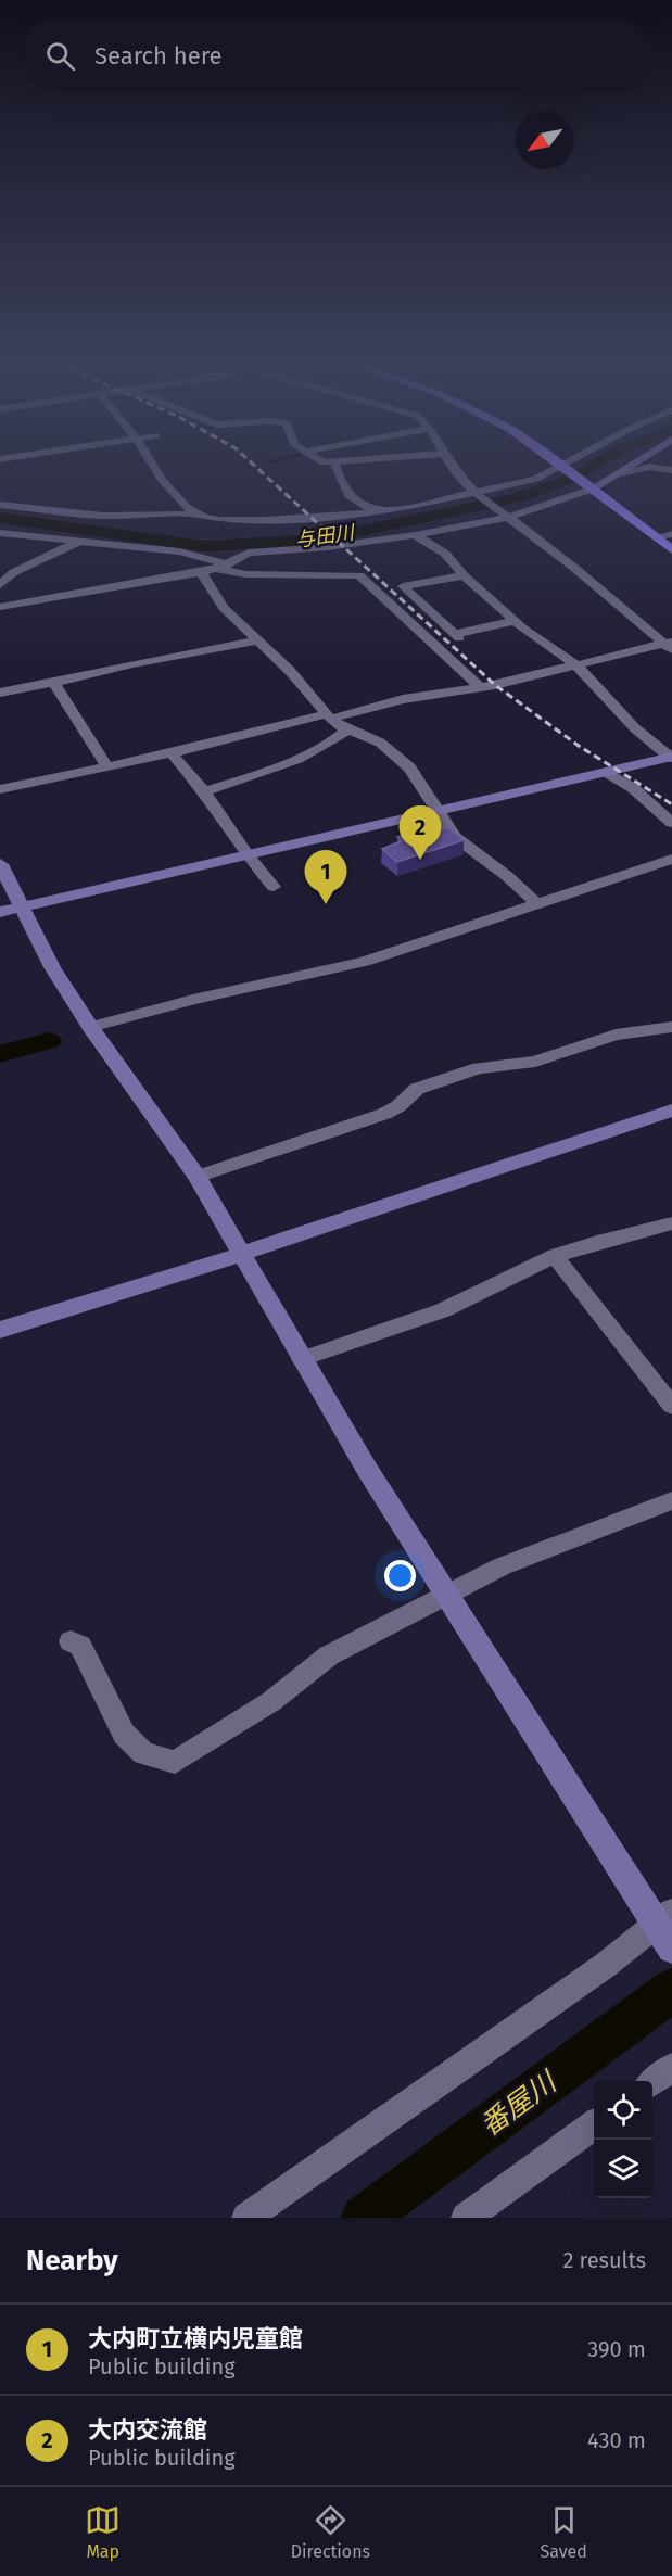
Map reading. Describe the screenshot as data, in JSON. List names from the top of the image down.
{
  "water": ["与田川", "番屋川"],
  "north": "bottom left",
  "page": {
    "search": "Search here",
    "pins": ["2", "1"],
    "heading": ["Nearby", "2 results"],
    "list": [
      {
        "mark": "1",
        "name": "大内町立横内児童館",
        "note": "Public building",
        "value": "390 m"
      },
      {
        "mark": "2",
        "name": "大内交流館",
        "note": "Public building",
        "value": "430 m"
      }
    ],
    "nav": ["Map", "Directions", "Saved"]
  }
}
